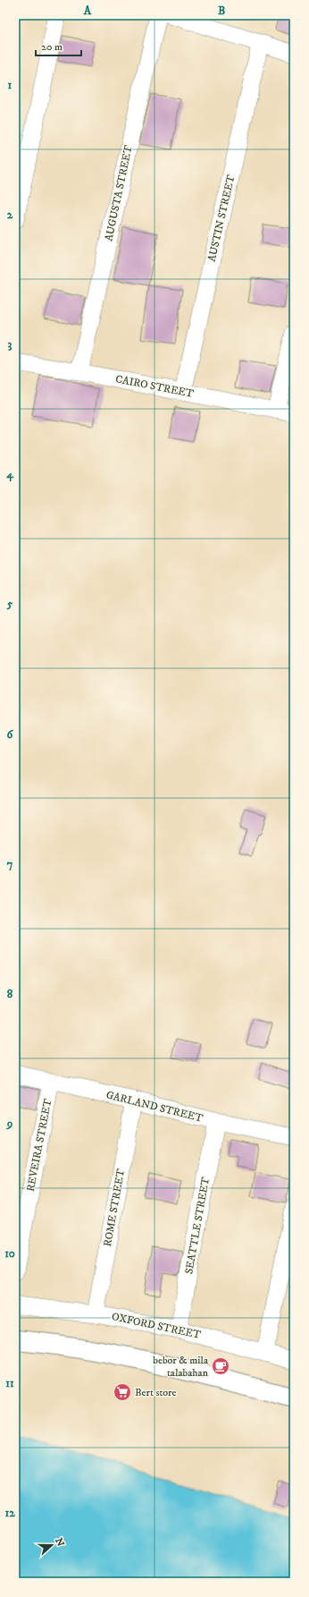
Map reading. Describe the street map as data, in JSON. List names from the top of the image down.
{
  "streets": {
    "street": [
      "AUGUSTA STREET",
      "AUSTIN STREET",
      "CAIRO STREET",
      "GARLAND STREET",
      "REVEIRA STREET",
      "ROME STREET",
      "SEATTLE STREET",
      "OXFORD STREET"
    ]
  },
  "crossings": [
    ["AUGUSTA STREET", "CAIRO STREET"],
    ["AUSTIN STREET", "CAIRO STREET"],
    ["GARLAND STREET", "REVEIRA STREET"],
    ["GARLAND STREET", "ROME STREET"],
    ["GARLAND STREET", "SEATTLE STREET"],
    ["ROME STREET", "OXFORD STREET"],
    ["SEATTLE STREET", "OXFORD STREET"]
  ],
  "places": {
    "cafe": ["bebor & mila talabahan"],
    "supermarket": ["Bert store"]
  },
  "scale_bar": "20 m",
  "north": "right",
  "grid": {
    "columns": ["A", "B"],
    "rows": [
      "1",
      "2",
      "3",
      "4",
      "5",
      "6",
      "7",
      "8",
      "9",
      "10",
      "11",
      "12"
    ]
  }
}
